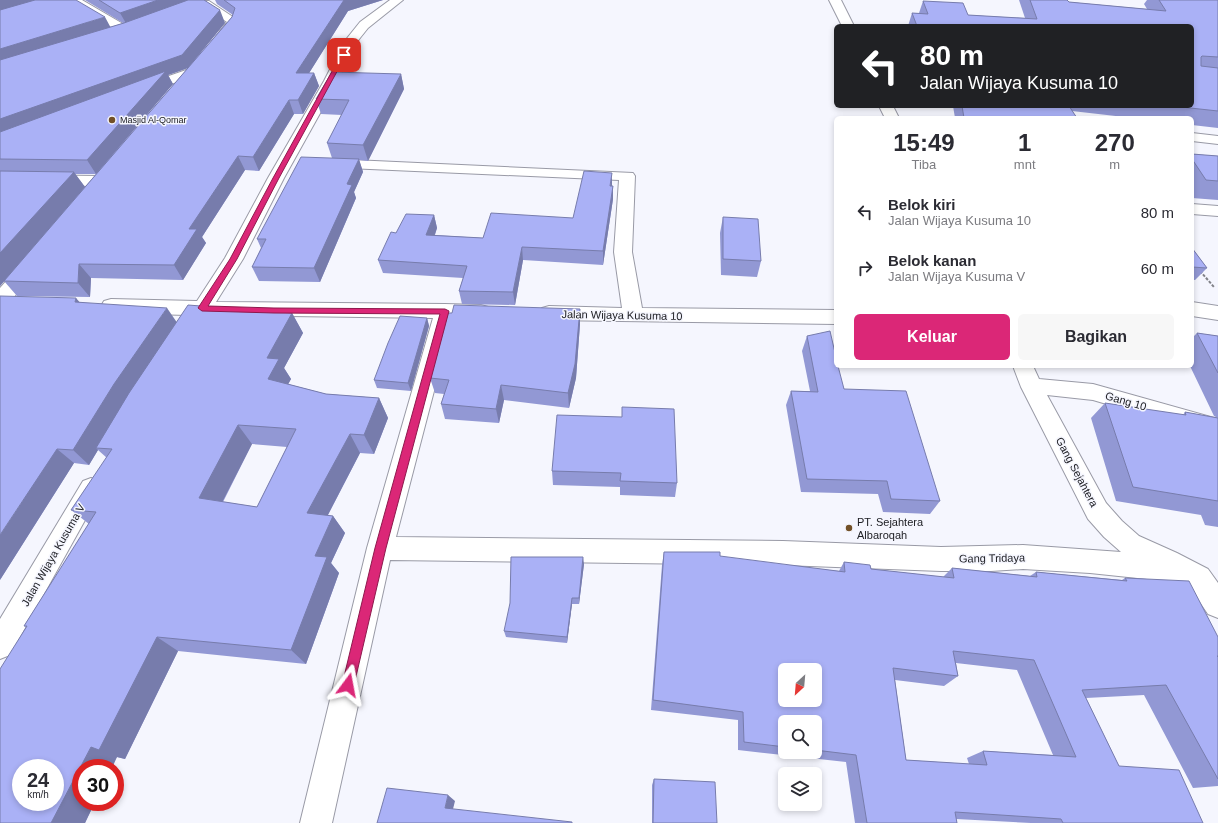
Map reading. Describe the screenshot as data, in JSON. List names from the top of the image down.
{
  "streets": {
    "street": [
      "Jalan Wijaya Kusuma 10",
      "Gang 10",
      "Gang Sejahtera",
      "Jalan Wijaya Kusuma V",
      "Gang Tridaya"
    ]
  },
  "crossings": [
    ["Gang 10", "Gang Sejahtera"],
    ["Gang Sejahtera", "Gang Tridaya"]
  ],
  "places": ["Masjid Al-Qomar", "PT. Sejahtera Albaroqah"],
  "north": "bottom left",
  "page": {
    "turn": ["80 m", "Jalan Wijaya Kusuma 10"],
    "eta": [
      "15:49",
      "Tiba",
      "1",
      "mnt",
      "270",
      "m"
    ],
    "list": [
      {
        "name": "Belok kiri",
        "note": "Jalan Wijaya Kusuma 10",
        "value": "80 m"
      },
      {
        "name": "Belok kanan",
        "note": "Jalan Wijaya Kusuma V",
        "value": "60 m"
      }
    ],
    "buttons": ["Keluar", "Bagikan"],
    "speed": "24 km/h",
    "limit": "30"
  }
}
